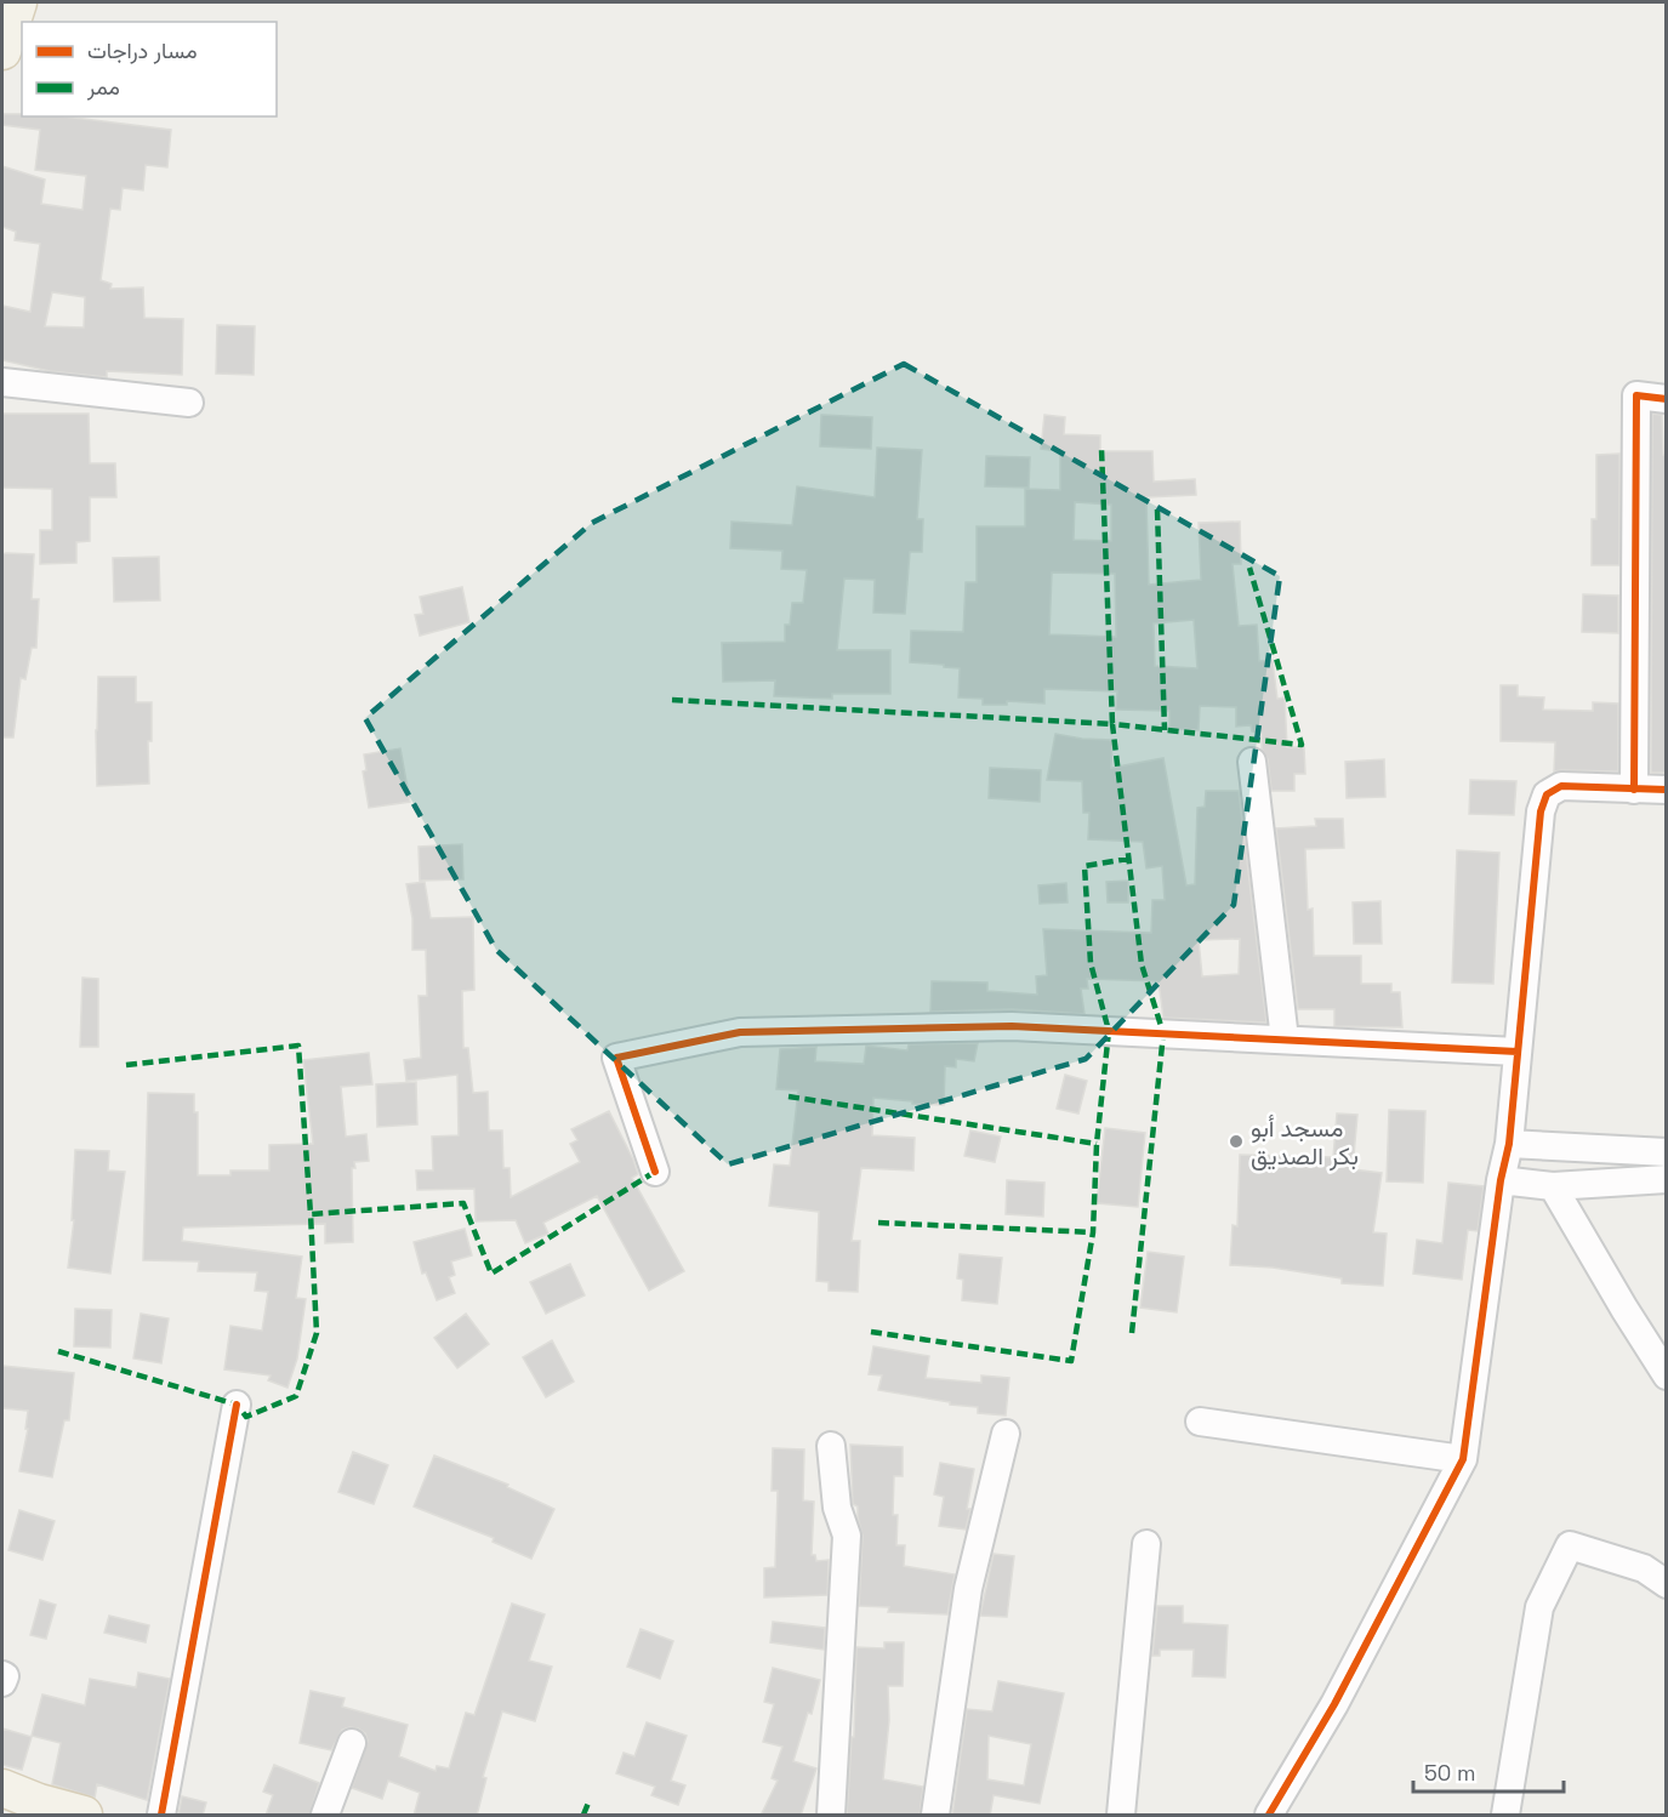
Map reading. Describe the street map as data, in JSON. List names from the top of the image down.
{
  "places": ["مسجد أبو بكر الصديق"],
  "legend": ["مسار دراجات", "ممر"],
  "scale_bar": "50 m"
}
